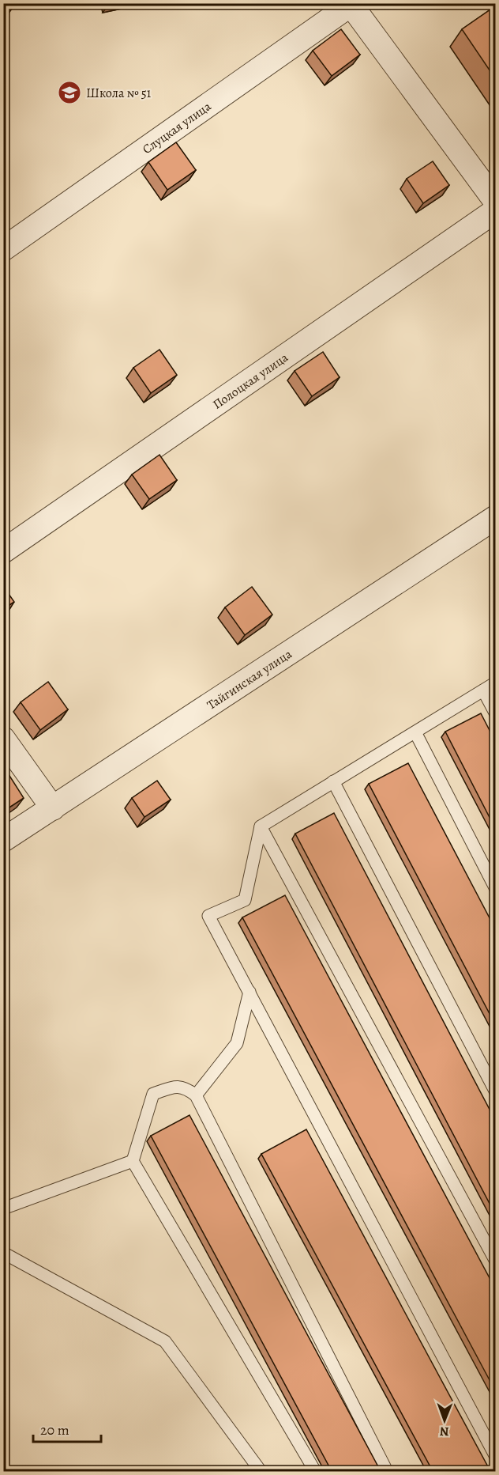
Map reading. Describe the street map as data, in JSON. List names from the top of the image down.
{
  "streets": {
    "street": ["Слуцкая улица", "Полоцкая улица", "Тайгинская улица"]
  },
  "places": {
    "school or university": ["Школа № 51"]
  },
  "scale_bar": "20 m",
  "north": "bottom"
}
